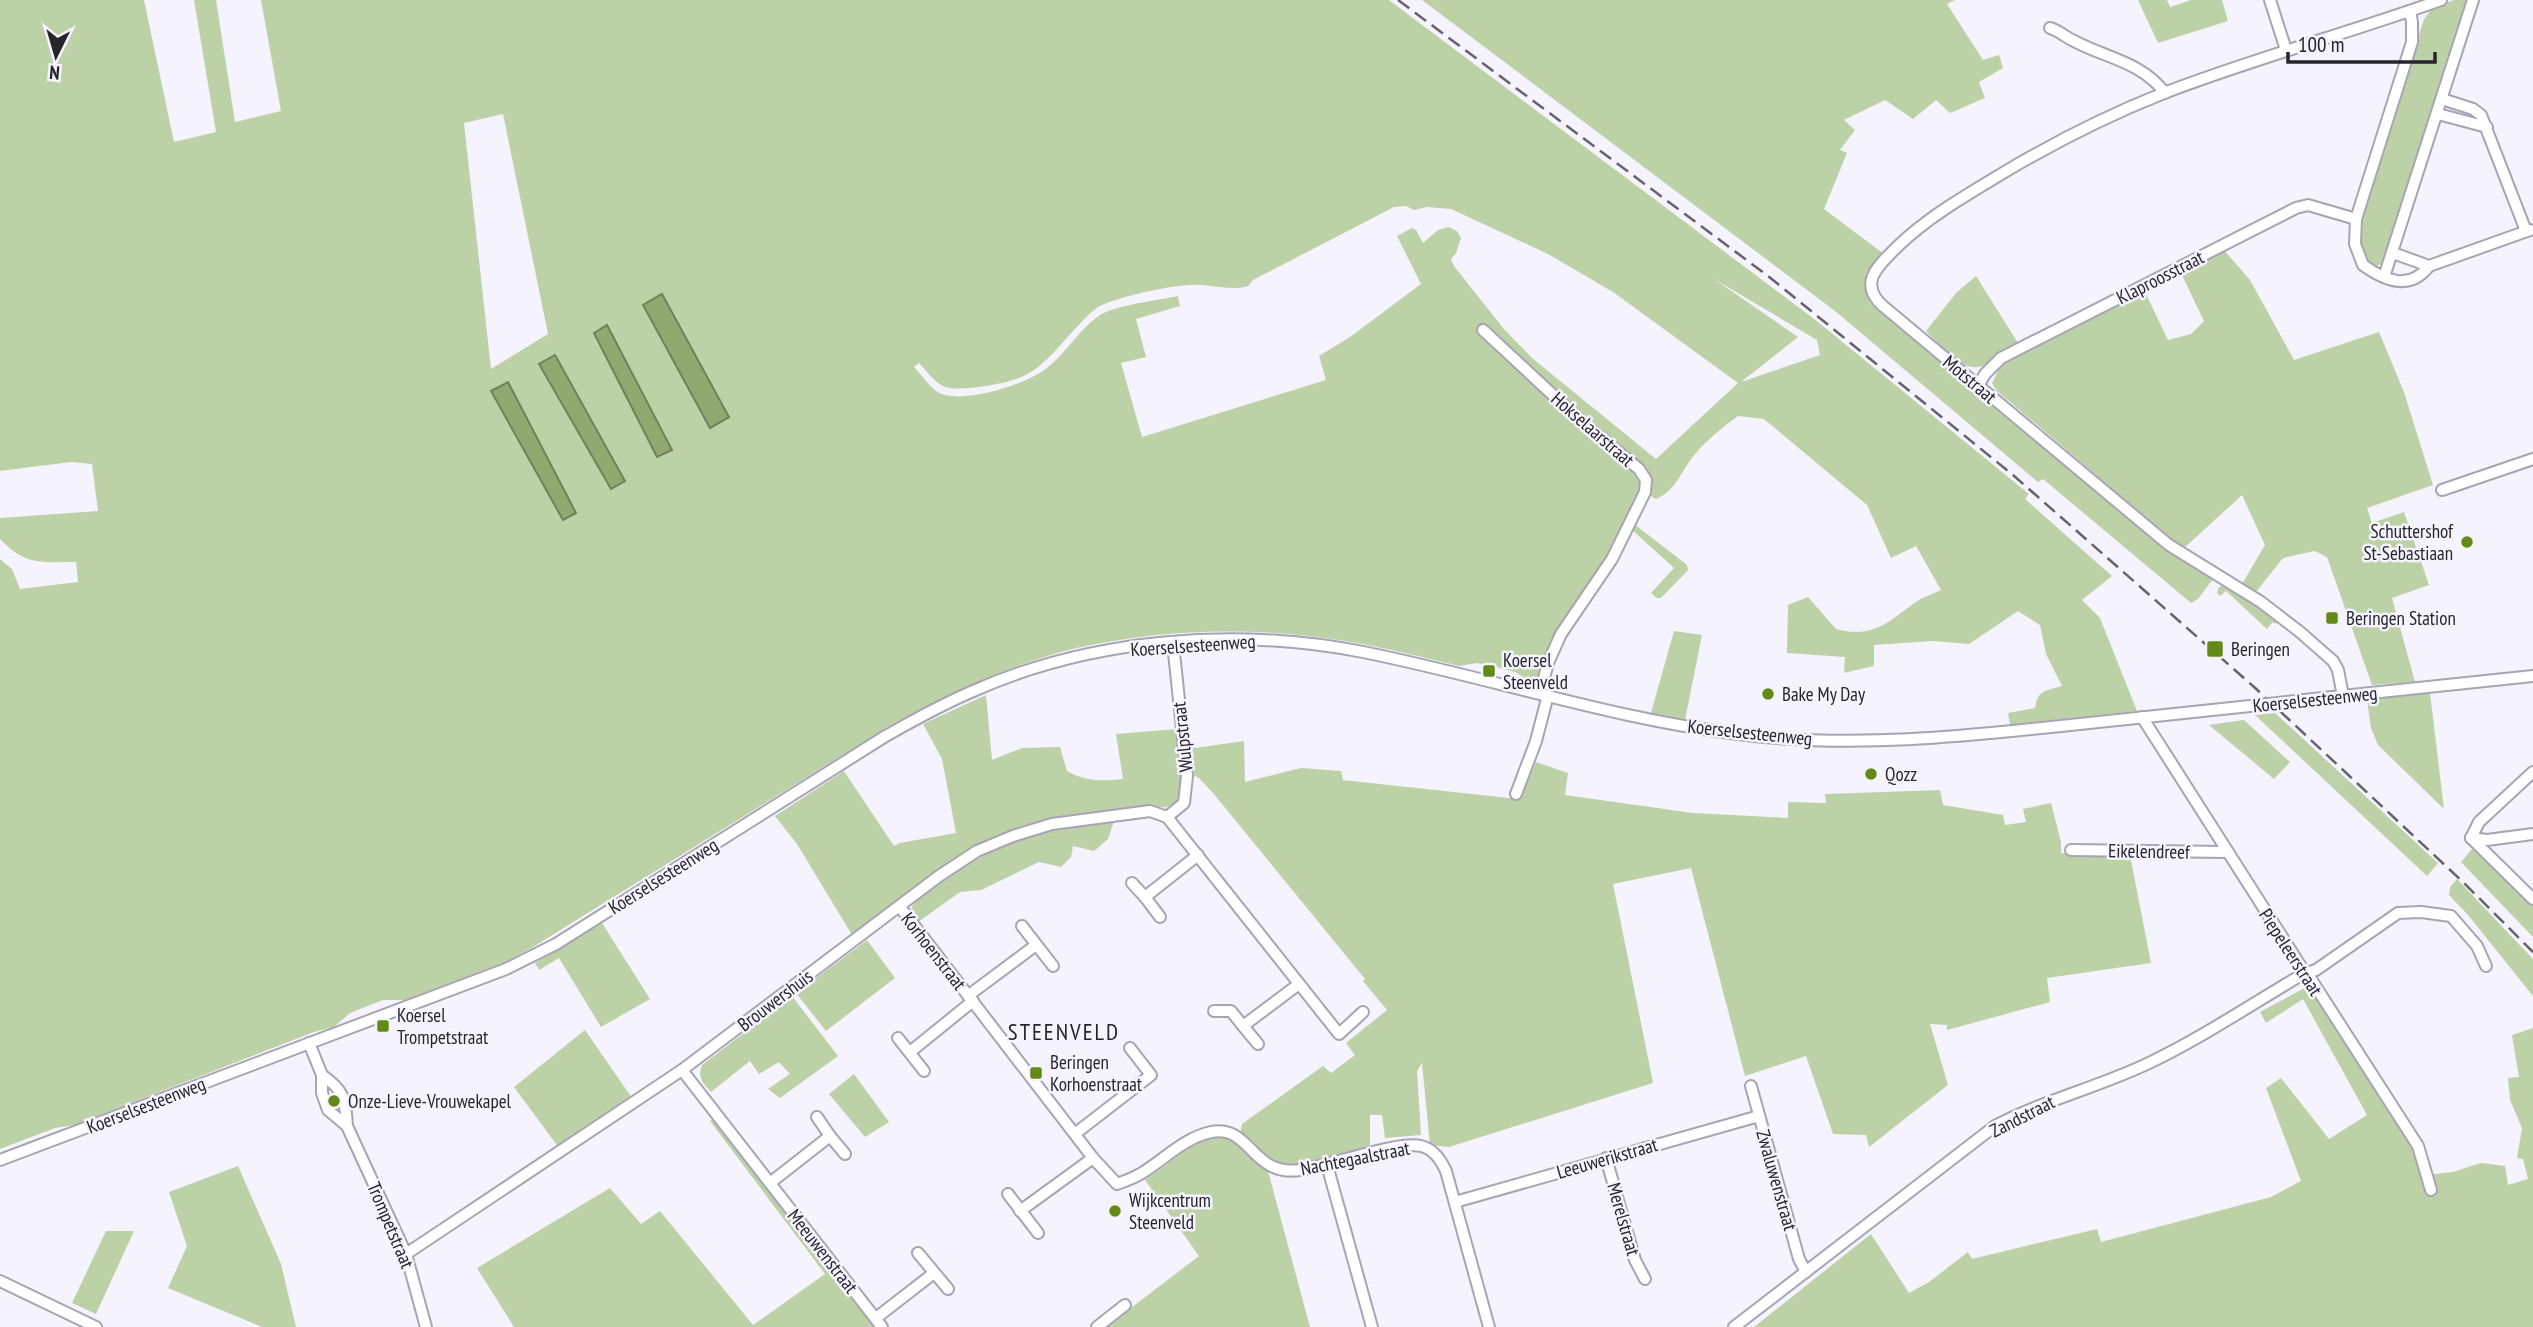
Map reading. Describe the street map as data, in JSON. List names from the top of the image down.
{
  "streets": {
    "street": [
      "Klaproosstraat",
      "Motstraat",
      "Hokselaarstraat",
      "Koerselsesteenweg",
      "Wulpstraat",
      "Eikelendreef",
      "Korhoenstraat",
      "Piepeleerstraat",
      "Brouwershuis",
      "Zandstraat",
      "Nachtegaalstraat",
      "Leeuwerikstraat",
      "Zwaluwenstraat",
      "Merelstraat",
      "Trompetstraat",
      "Meeuwenstraat"
    ]
  },
  "crossings": [
    ["Klaproosstraat", "Motstraat"],
    ["Motstraat", "Koerselsesteenweg"],
    ["Hokselaarstraat", "Koerselsesteenweg"],
    ["Koerselsesteenweg", "Wulpstraat"],
    ["Koerselsesteenweg", "Piepeleerstraat"],
    ["Koerselsesteenweg", "Trompetstraat"],
    ["Wulpstraat", "Brouwershuis"],
    ["Eikelendreef", "Piepeleerstraat"],
    ["Korhoenstraat", "Brouwershuis"],
    ["Korhoenstraat", "Nachtegaalstraat"],
    ["Piepeleerstraat", "Zandstraat"],
    ["Brouwershuis", "Trompetstraat"],
    ["Brouwershuis", "Meeuwenstraat"],
    ["Zandstraat", "Zwaluwenstraat"],
    ["Nachtegaalstraat", "Leeuwerikstraat"],
    ["Leeuwerikstraat", "Zwaluwenstraat"],
    ["Leeuwerikstraat", "Merelstraat"]
  ],
  "districts": ["STEENVELD"],
  "places": {
    "other": [
      "Schuttershof St-Sebastiaan",
      "Bake My Day",
      "Qozz",
      "Onze-Lieve-Vrouwekapel",
      "Wijkcentrum Steenveld"
    ],
    "transit": [
      "Beringen Station",
      "Beringen",
      "Koersel Steenveld",
      "Koersel Trompetstraat",
      "Beringen Korhoenstraat"
    ]
  },
  "scale_bar": "100 m",
  "north": "bottom"
}
